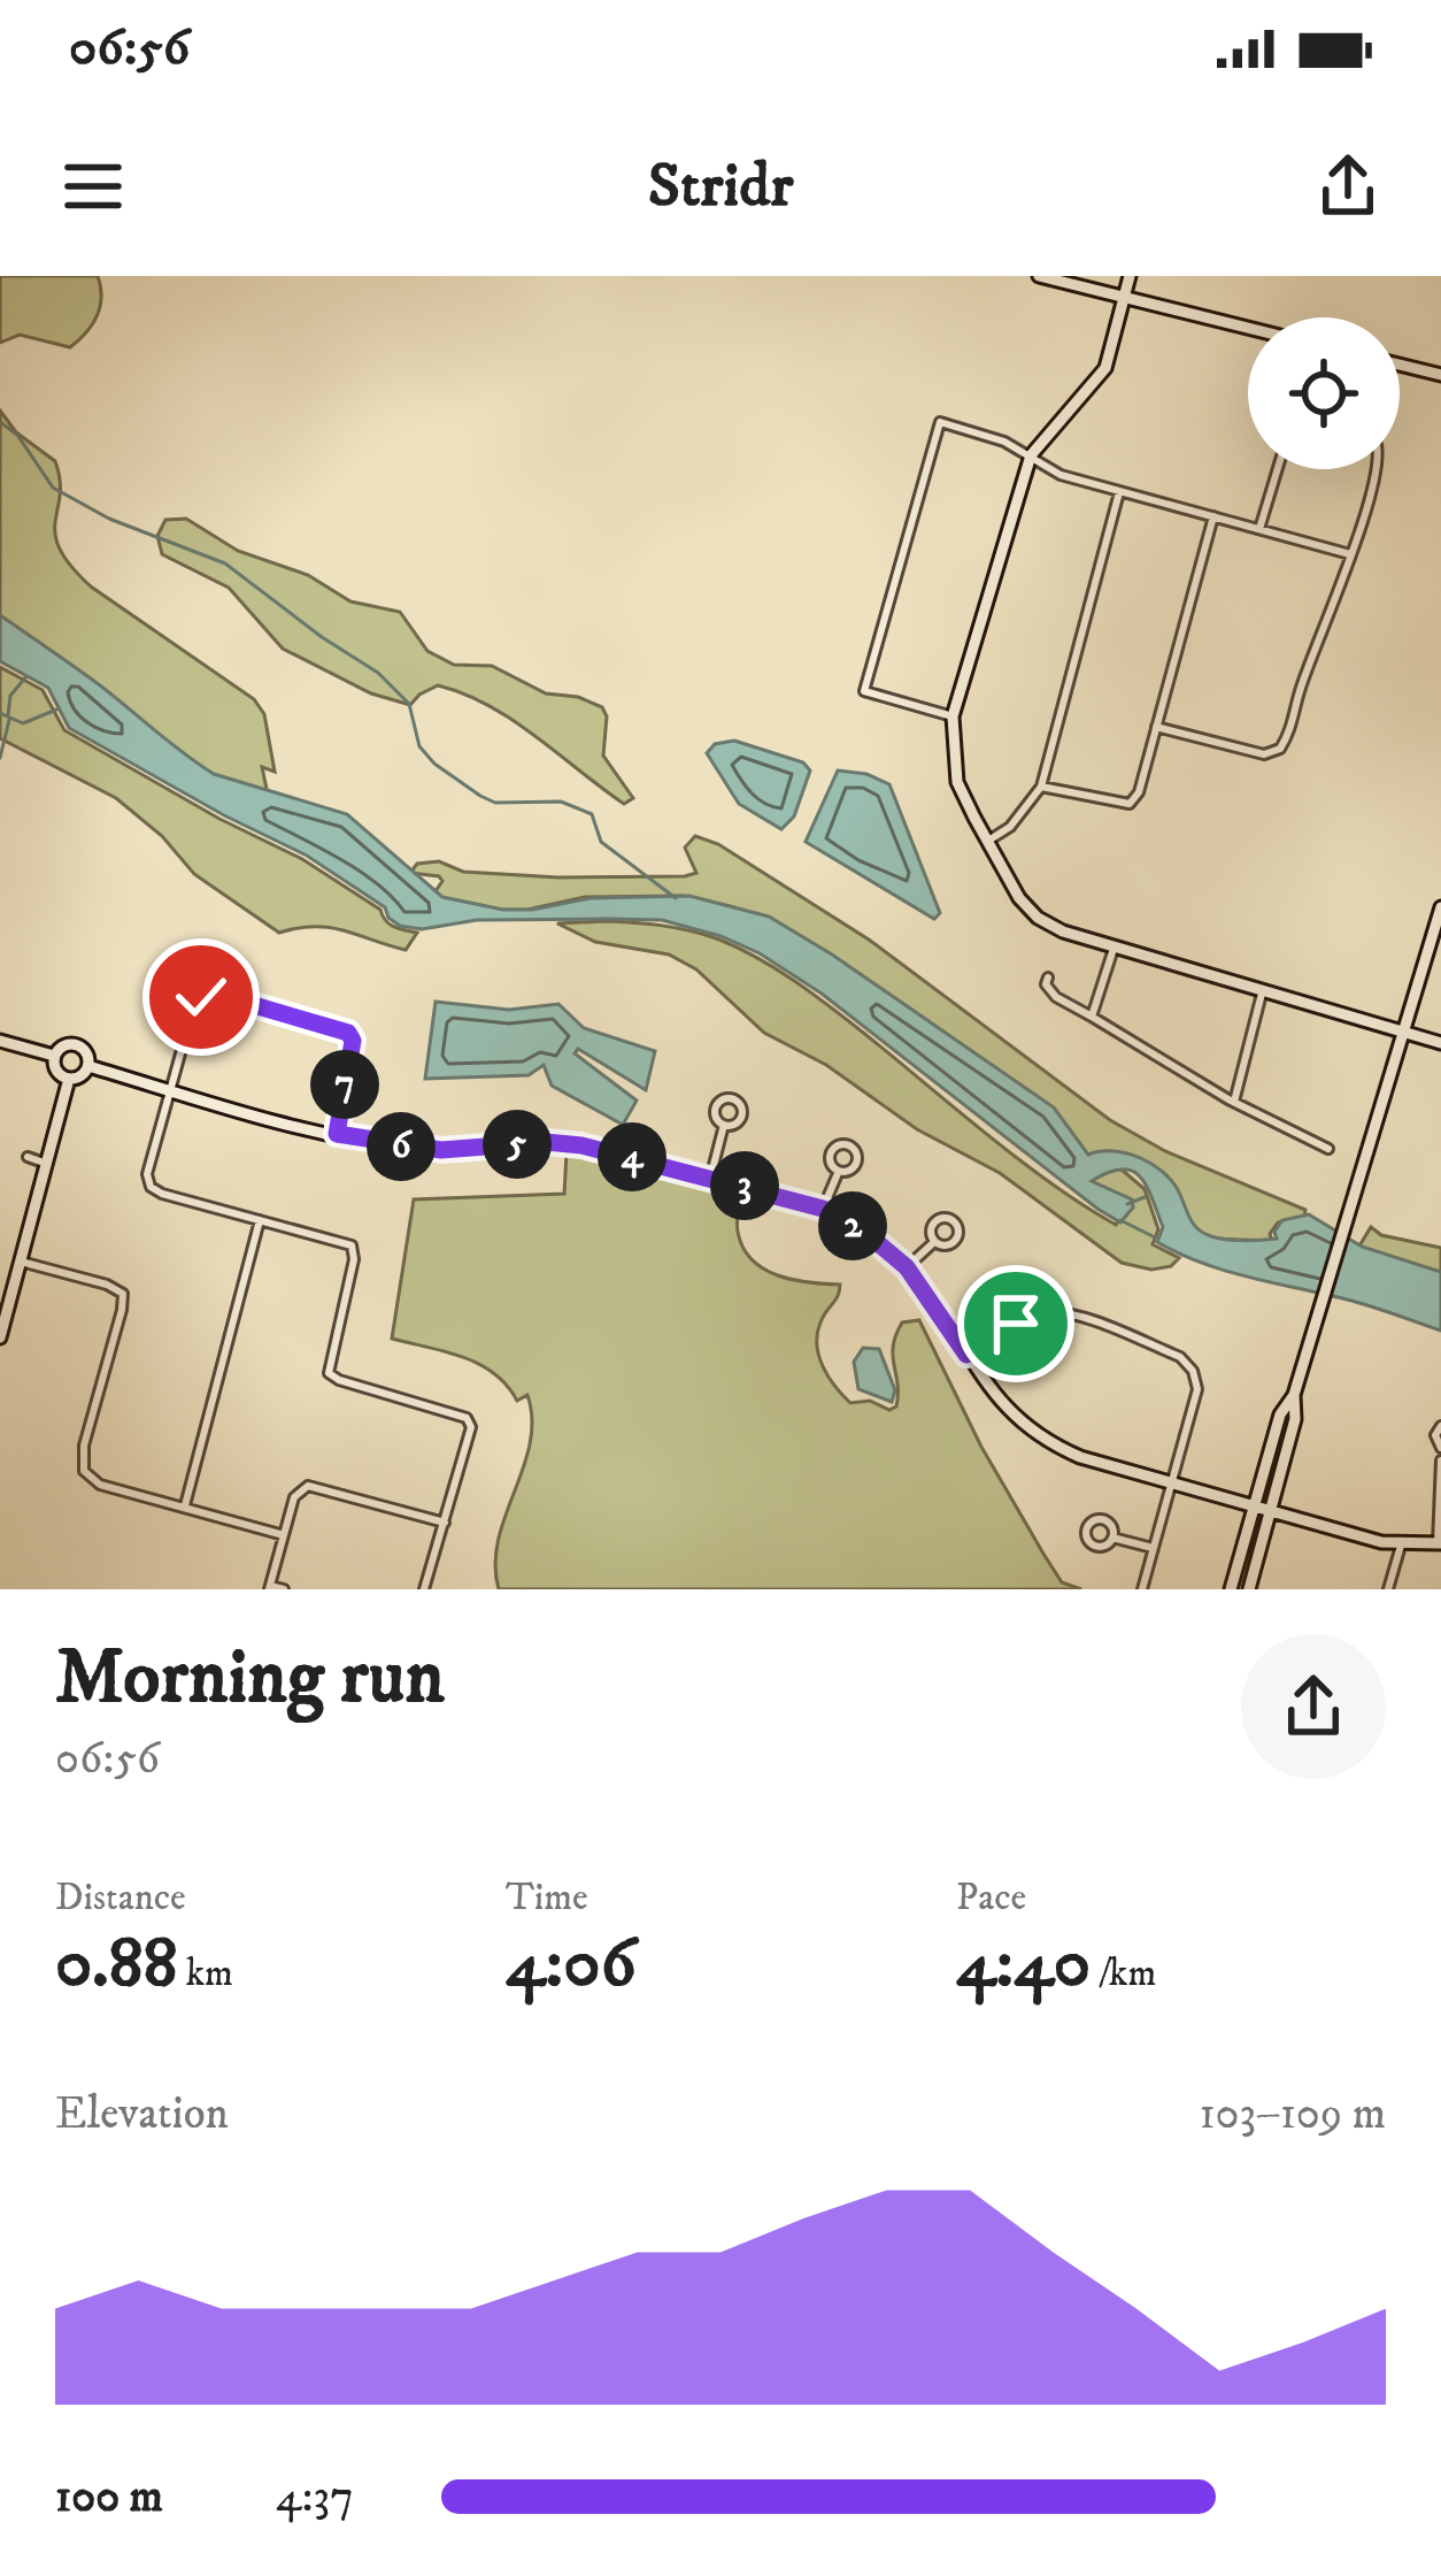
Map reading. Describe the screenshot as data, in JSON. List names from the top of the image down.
{
  "page": {
    "status": "06:56",
    "header": "Stridr",
    "pins": [
      "7",
      "5",
      "6",
      "4",
      "3",
      "2"
    ],
    "heading": ["Morning run", "06:56"],
    "stats": [
      ["Distance", "0.88 km"],
      ["Time", "4:06"],
      ["Pace", "4:40 /km"]
    ],
    "chart": ["Elevation", "103–109 m"],
    "list": [
      {
        "name": "100 m",
        "note": "4:37"
      }
    ]
  }
}
